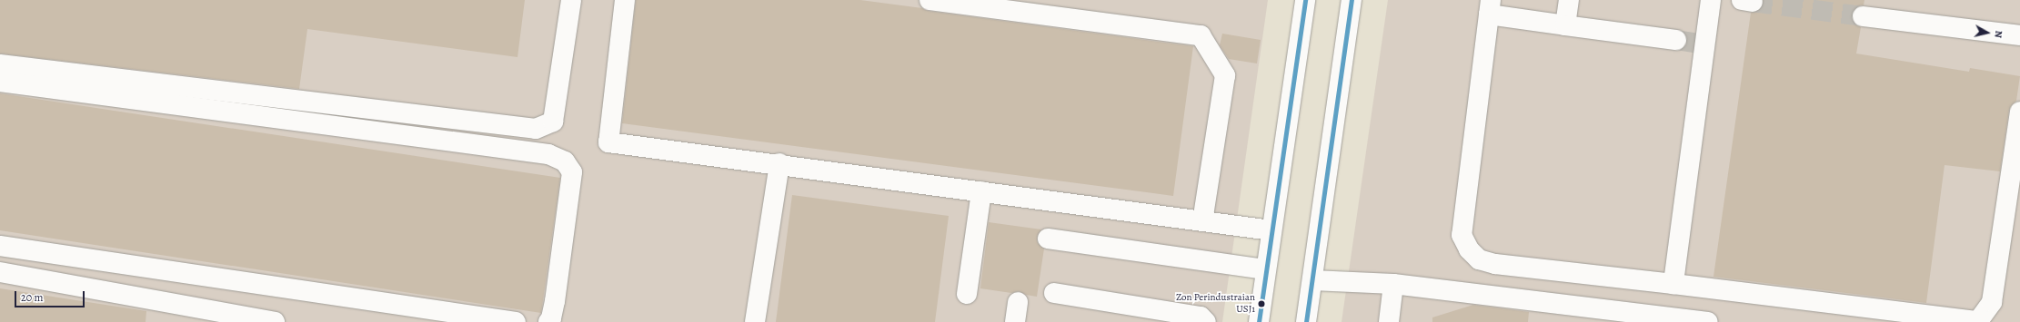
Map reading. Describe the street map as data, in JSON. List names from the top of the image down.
{
  "places": ["Zon Perindustraian USJ1"],
  "scale_bar": "20 m",
  "north": "right"
}
